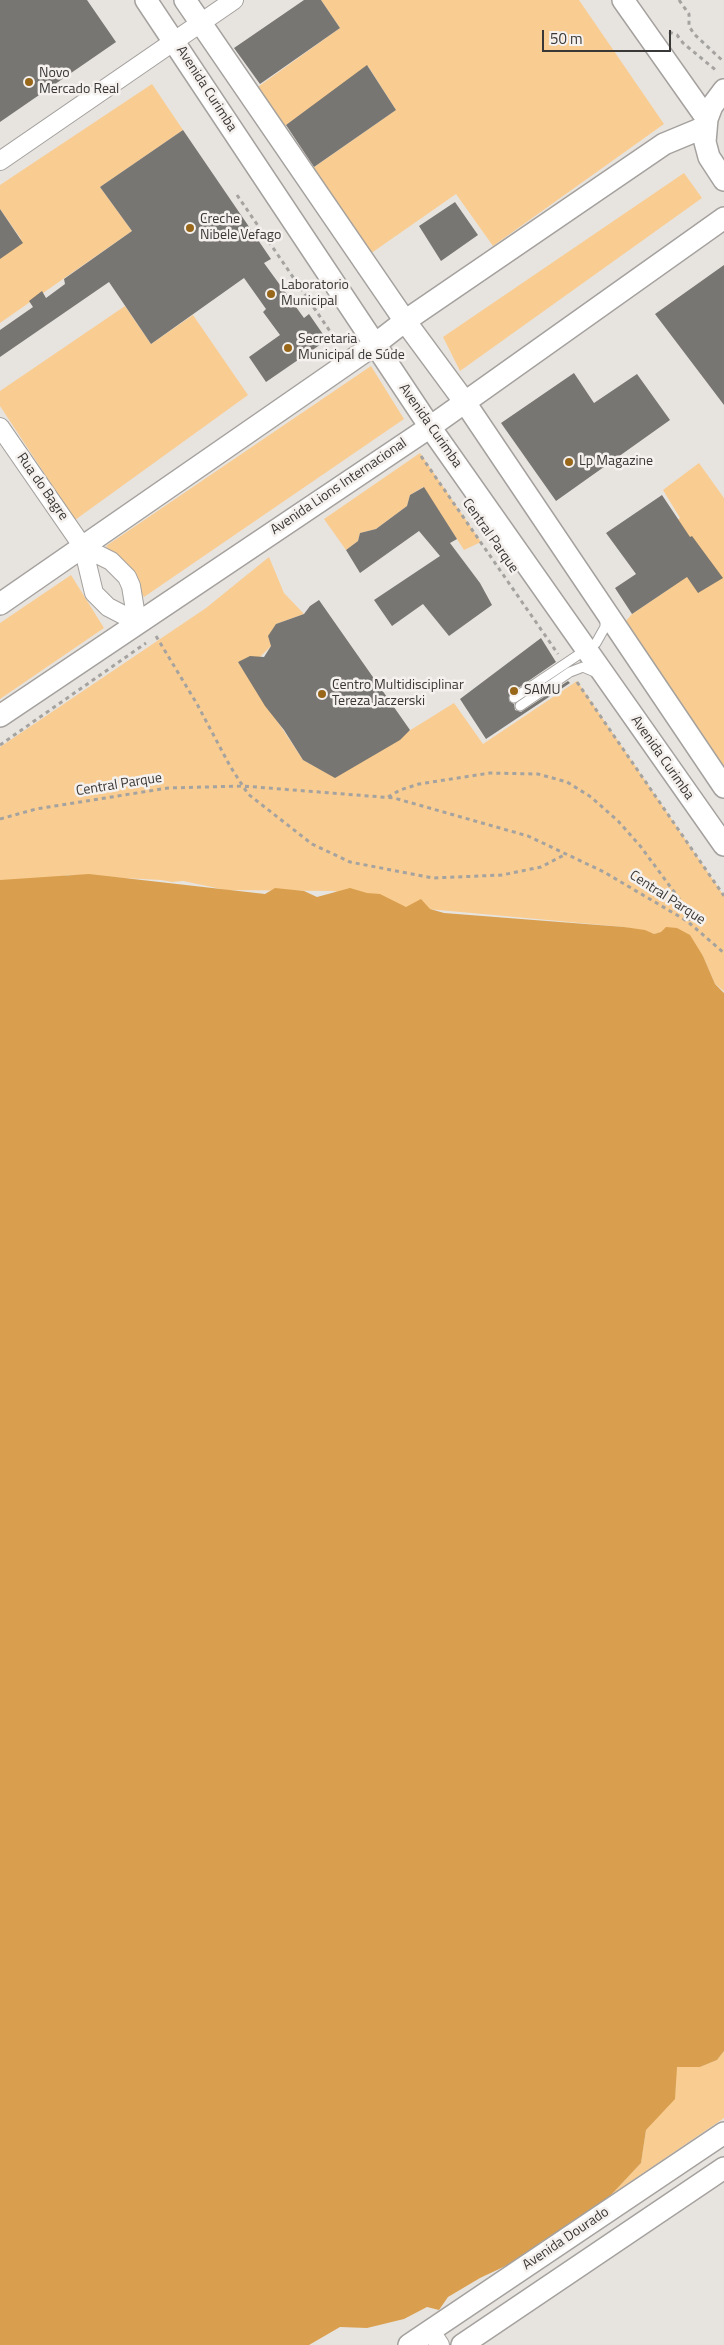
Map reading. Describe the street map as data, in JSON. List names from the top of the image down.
{
  "streets": {
    "street": [
      "Avenida Curimba",
      "Rua do Bagre",
      "Avenida Lions Internacional",
      "Avenida Dourado"
    ],
    "path": ["Central Parque"]
  },
  "crossings": [
    ["Avenida Curimba", "Avenida Lions Internacional"],
    ["Rua do Bagre", "Avenida Lions Internacional"]
  ],
  "places": [
    "Novo Mercado Real",
    "Creche Nibele Vefago",
    "Laboratorio Municipal",
    "Secretaria Municipal de Súde",
    "Lp Magazine",
    "SAMU",
    "Centro Multidisciplinar Tereza Jaczerski"
  ],
  "scale_bar": "50 m"
}
